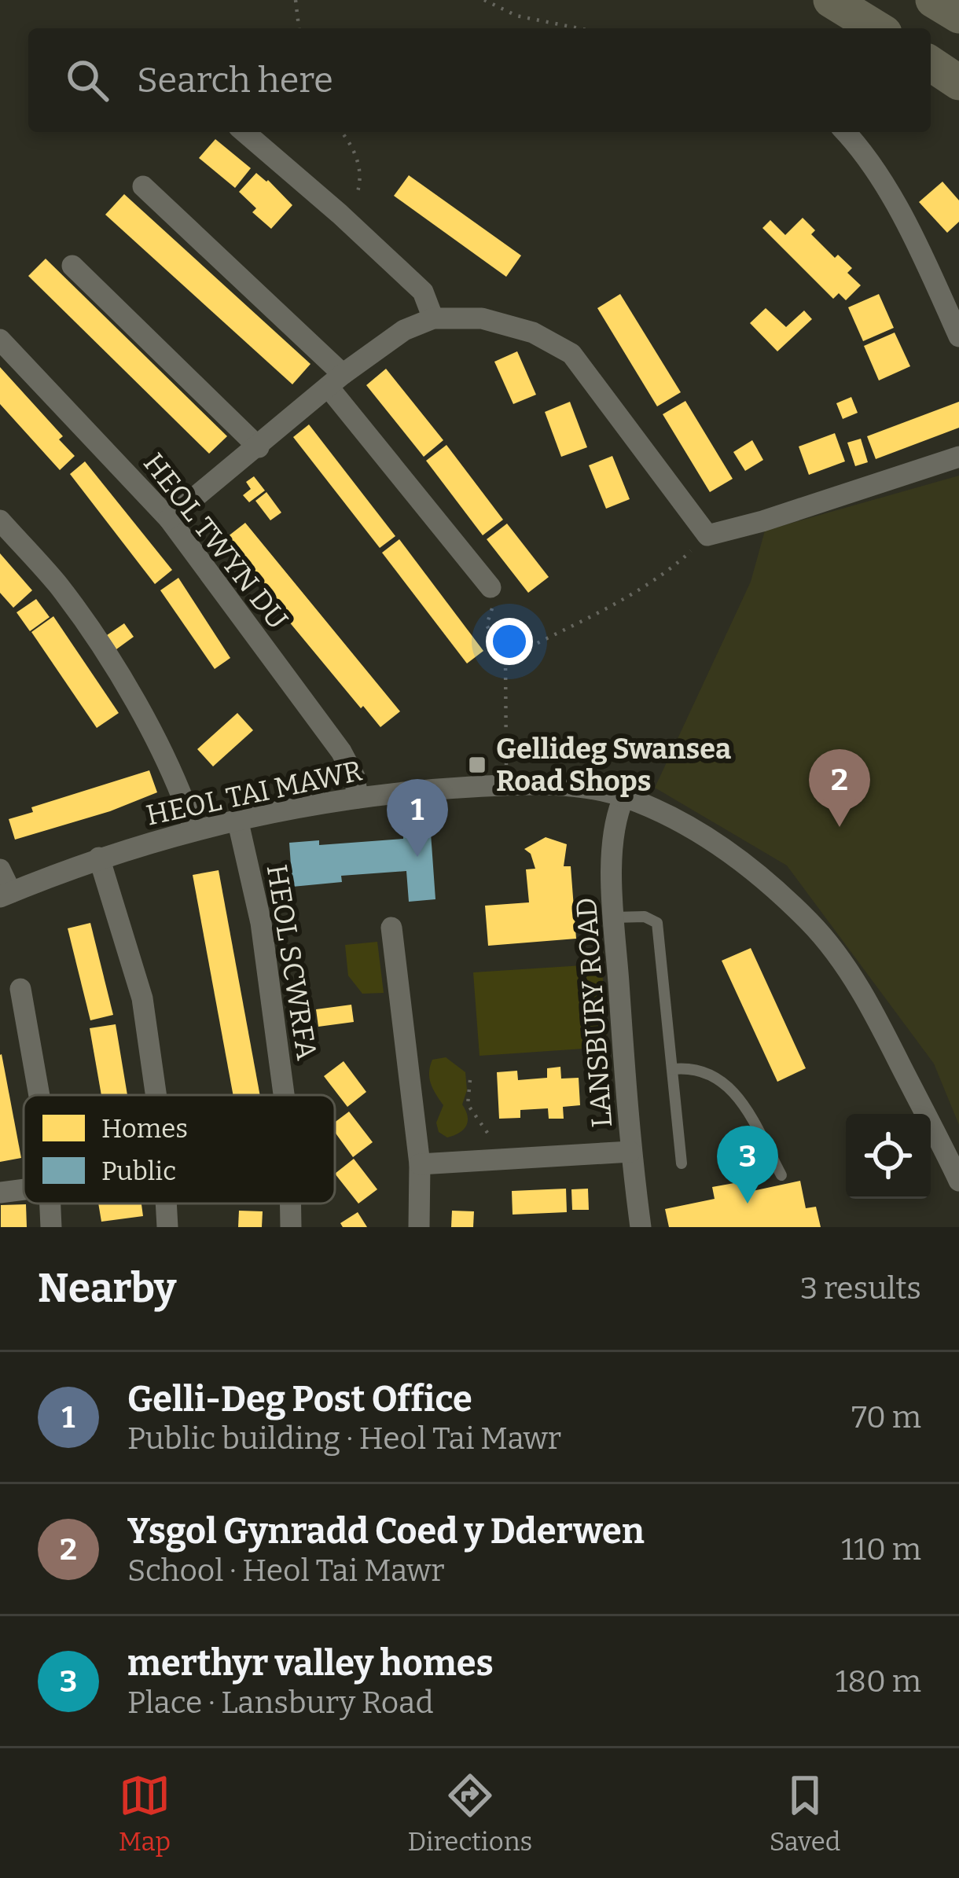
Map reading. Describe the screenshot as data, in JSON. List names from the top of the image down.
{
  "streets": {
    "street": [
      "HEOL TWYN DU",
      "HEOL TAI MAWR",
      "HEOL SCWRFA",
      "LANSBURY ROAD"
    ]
  },
  "crossings": [
    ["HEOL TWYN DU", "HEOL TAI MAWR"],
    ["HEOL TAI MAWR", "HEOL SCWRFA"],
    ["HEOL TAI MAWR", "LANSBURY ROAD"]
  ],
  "places": {
    "transit": ["Gellideg Swansea Road Shops"]
  },
  "legend": ["Homes", "Public"],
  "page": {
    "search": "Search here",
    "pins": ["2", "1", "3"],
    "heading": ["Nearby", "3 results"],
    "list": [
      {
        "mark": "1",
        "name": "Gelli-Deg Post Office",
        "note": "Public building · Heol Tai Mawr",
        "value": "70 m"
      },
      {
        "mark": "2",
        "name": "Ysgol Gynradd Coed y Dderwen",
        "note": "School · Heol Tai Mawr",
        "value": "110 m"
      },
      {
        "mark": "3",
        "name": "merthyr valley homes",
        "note": "Place · Lansbury Road",
        "value": "180 m"
      }
    ],
    "nav": ["Map", "Directions", "Saved"]
  }
}
